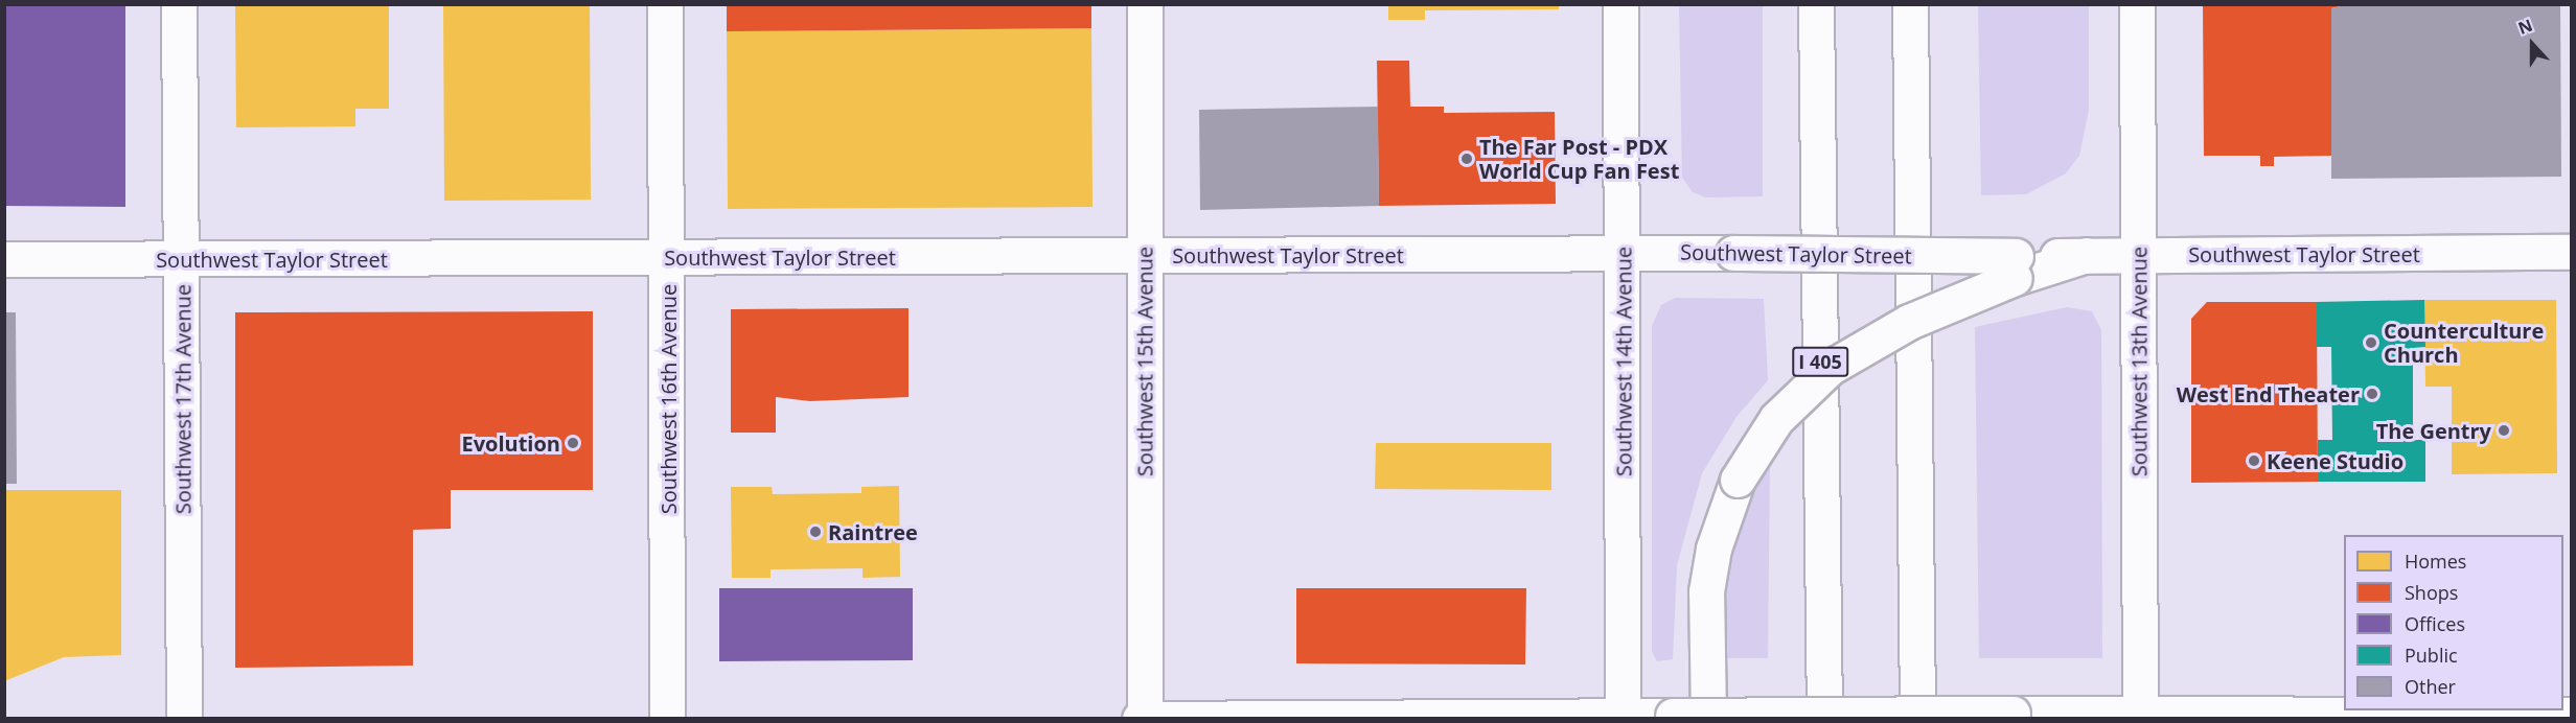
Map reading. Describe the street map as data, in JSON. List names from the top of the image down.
{
  "streets": {
    "main road": [
      "Southwest Taylor Street",
      "Southwest 15th Avenue",
      "Southwest 14th Avenue",
      "I 405",
      "Southwest 13th Avenue",
      "Southwest 17th Avenue",
      "Southwest 16th Avenue"
    ]
  },
  "crossings": [
    ["Southwest Taylor Street", "Southwest 15th Avenue"],
    ["Southwest Taylor Street", "Southwest 14th Avenue"],
    ["Southwest Taylor Street", "Southwest 13th Avenue"],
    ["Southwest Taylor Street", "Southwest 17th Avenue"],
    ["Southwest Taylor Street", "Southwest 16th Avenue"]
  ],
  "places": [
    "The Far Post - PDX World Cup Fan Fest",
    "Counterculture Church",
    "West End Theater",
    "The Gentry",
    "Evolution",
    "Keene Studio",
    "Raintree"
  ],
  "legend": [
    "Homes",
    "Shops",
    "Offices",
    "Public",
    "Other"
  ],
  "north": "top"
}
